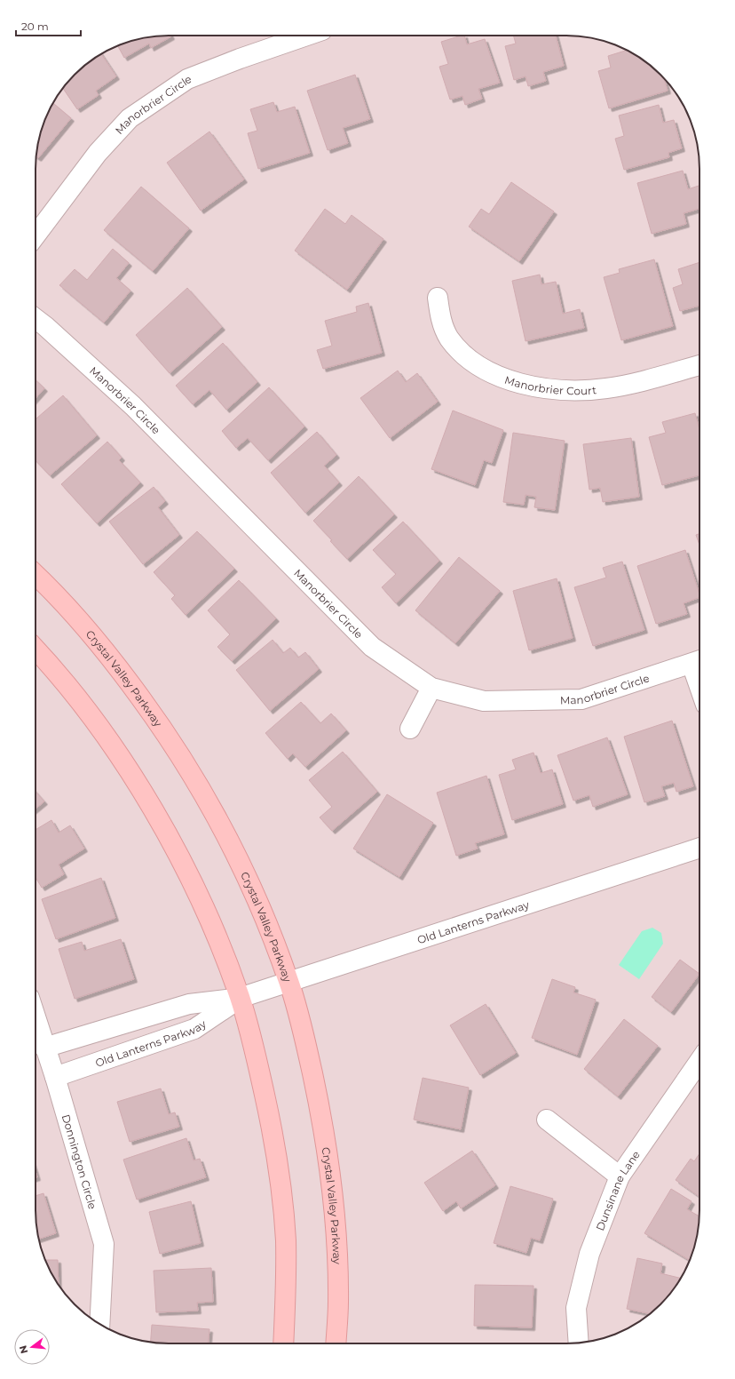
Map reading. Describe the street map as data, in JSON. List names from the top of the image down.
{
  "streets": {
    "main road": ["Crystal Valley Parkway"],
    "street": [
      "Manorbrier Circle",
      "Manorbrier Court",
      "Old Lanterns Parkway",
      "Donnington Circle",
      "Dunsinane Lane"
    ]
  },
  "crossings": [
    ["Crystal Valley Parkway", "Old Lanterns Parkway"],
    ["Old Lanterns Parkway", "Donnington Circle"]
  ],
  "scale_bar": "20 m",
  "north": "left"
}
